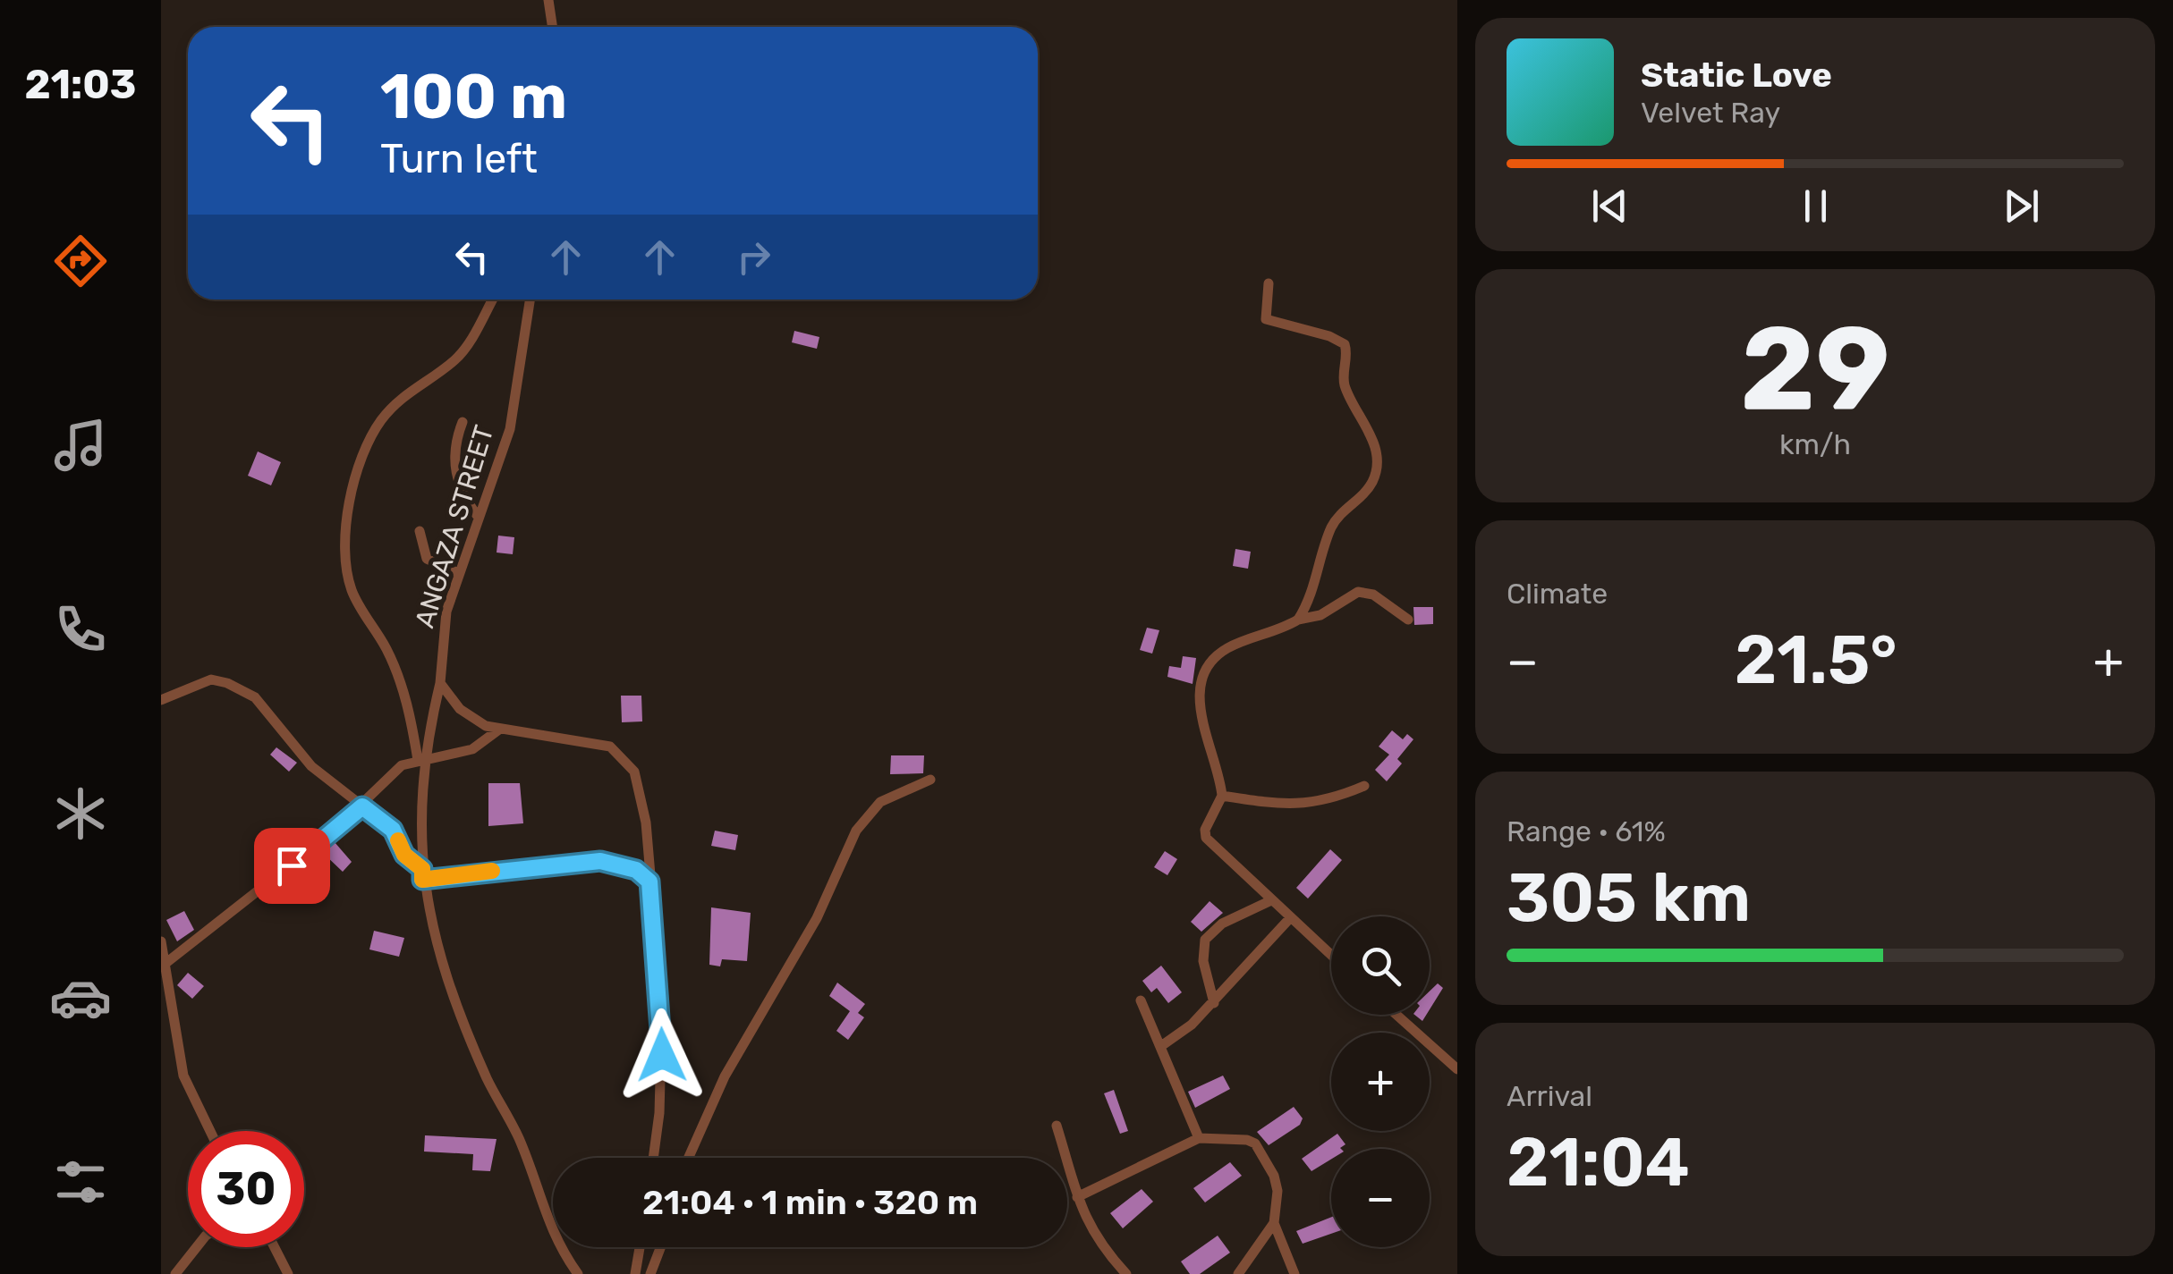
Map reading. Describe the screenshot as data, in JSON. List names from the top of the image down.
{
  "streets": {
    "street": ["ANGAZA STREET"]
  },
  "page": {
    "tabs": "21:03",
    "turn": ["100 m", "Turn left"],
    "song": ["Static Love", "Velvet Ray"],
    "tile": [
      ["29", "km/h"],
      "Climate",
      ["Range · 61%", "305 km"],
      ["Arrival", "21:04"]
    ],
    "heat": ["−", "21.5°", "+"],
    "map_buttons": ["+", "−"],
    "limit": "30",
    "trip": "21:04 · 1 min · 320 m"
  }
}
